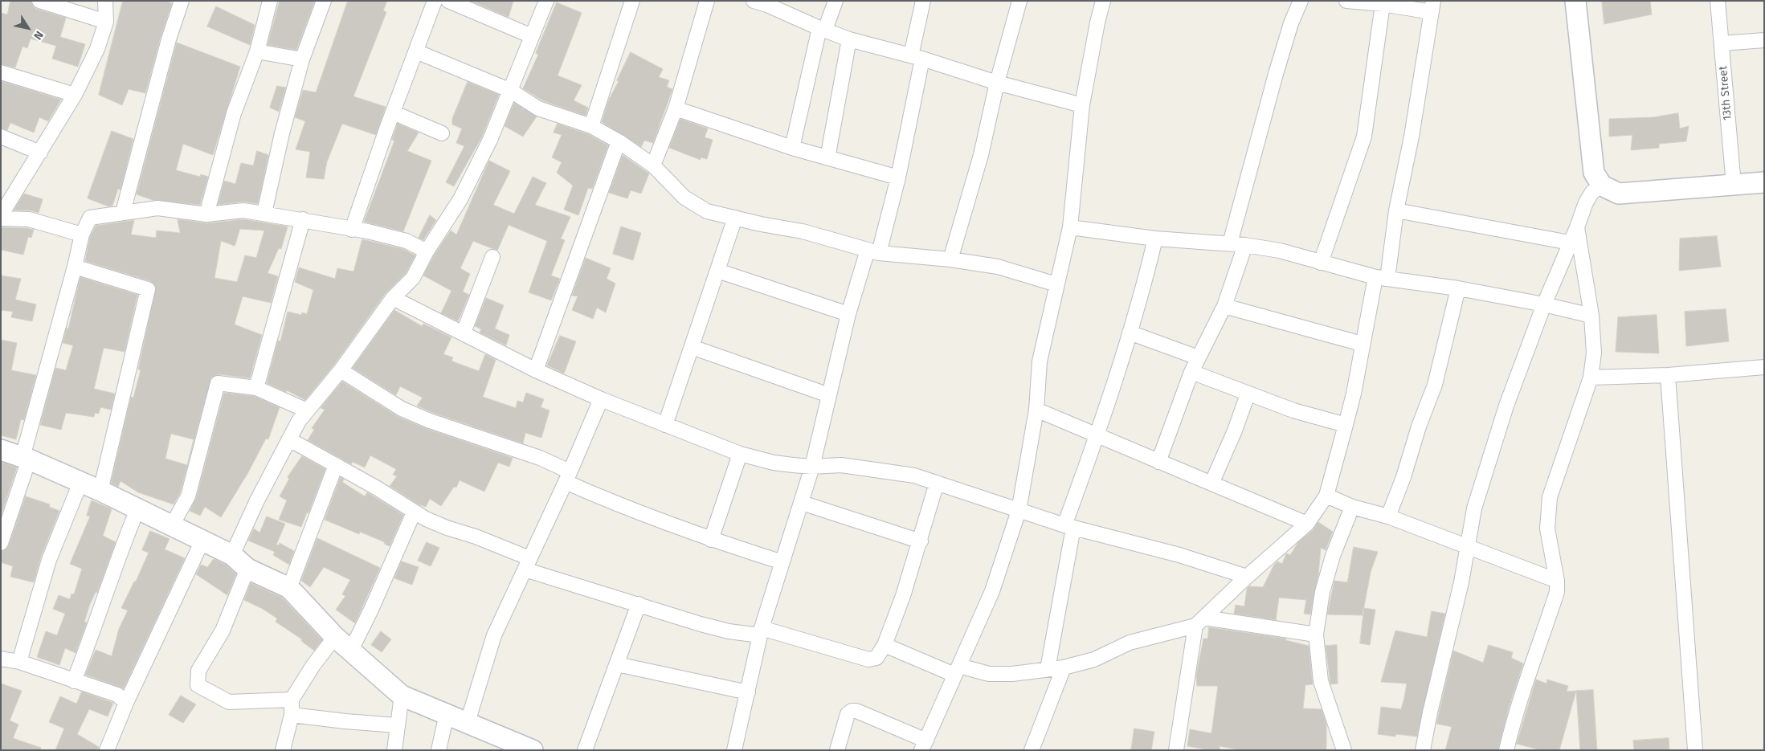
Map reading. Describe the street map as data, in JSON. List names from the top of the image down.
{
  "streets": {
    "street": ["13th Street"]
  },
  "north": "bottom right"
}
